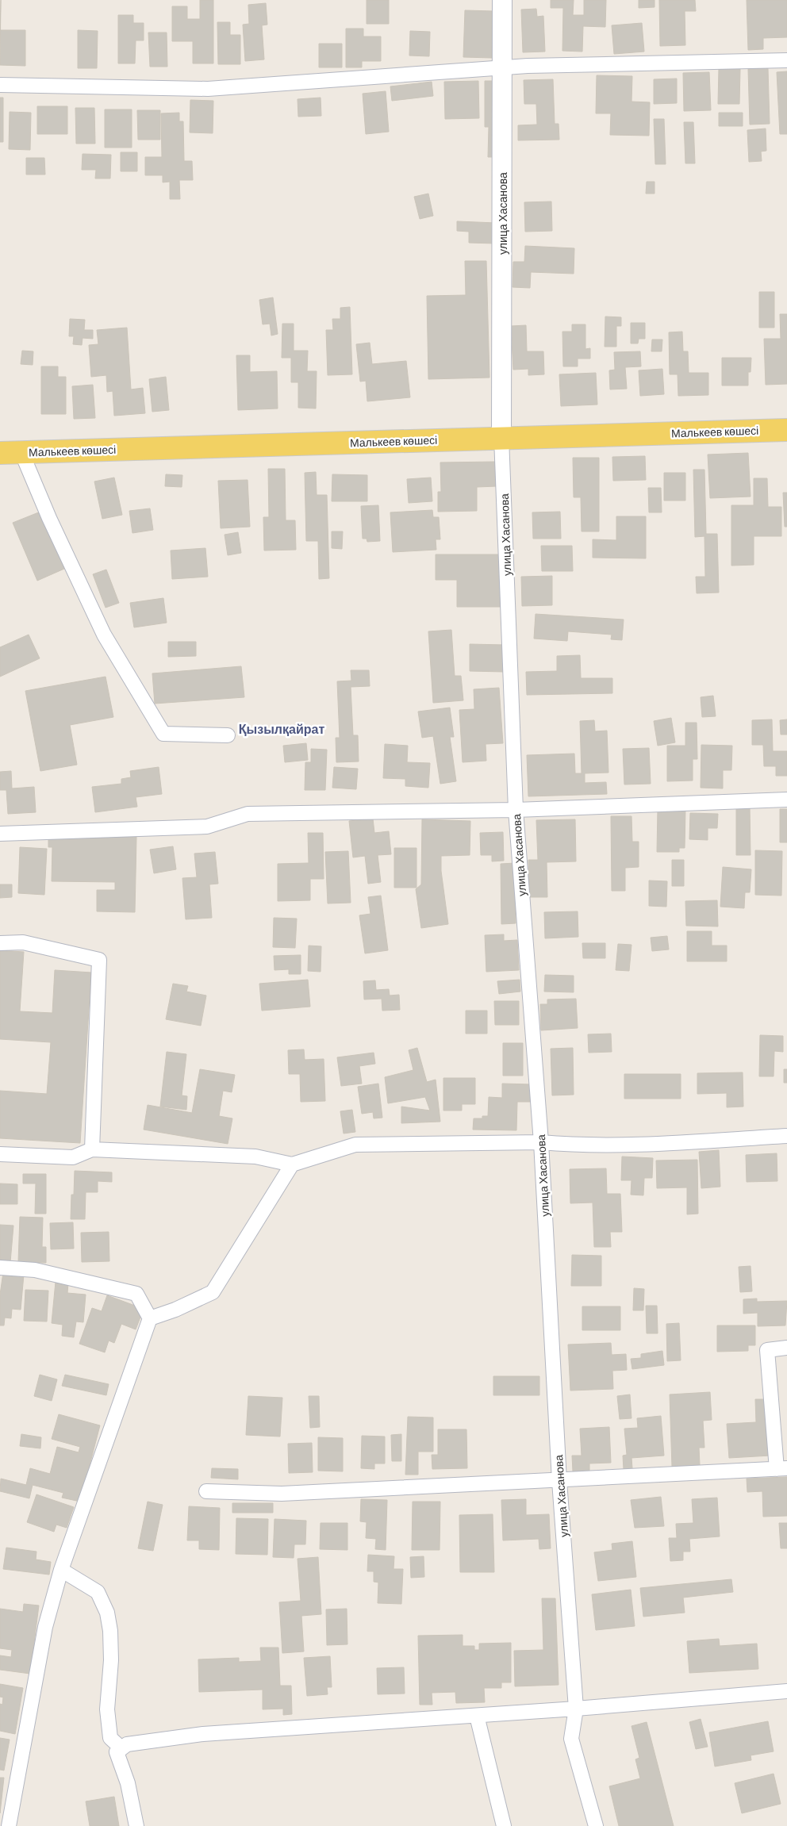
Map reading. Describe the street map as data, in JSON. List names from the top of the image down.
{
  "streets": {
    "main road": ["Малькеев көшесі"],
    "street": ["улица Хасанова"]
  },
  "crossings": [
    ["улица Хасанова", "Малькеев көшесі"]
  ],
  "districts": ["Қызылқайрат"]
}
